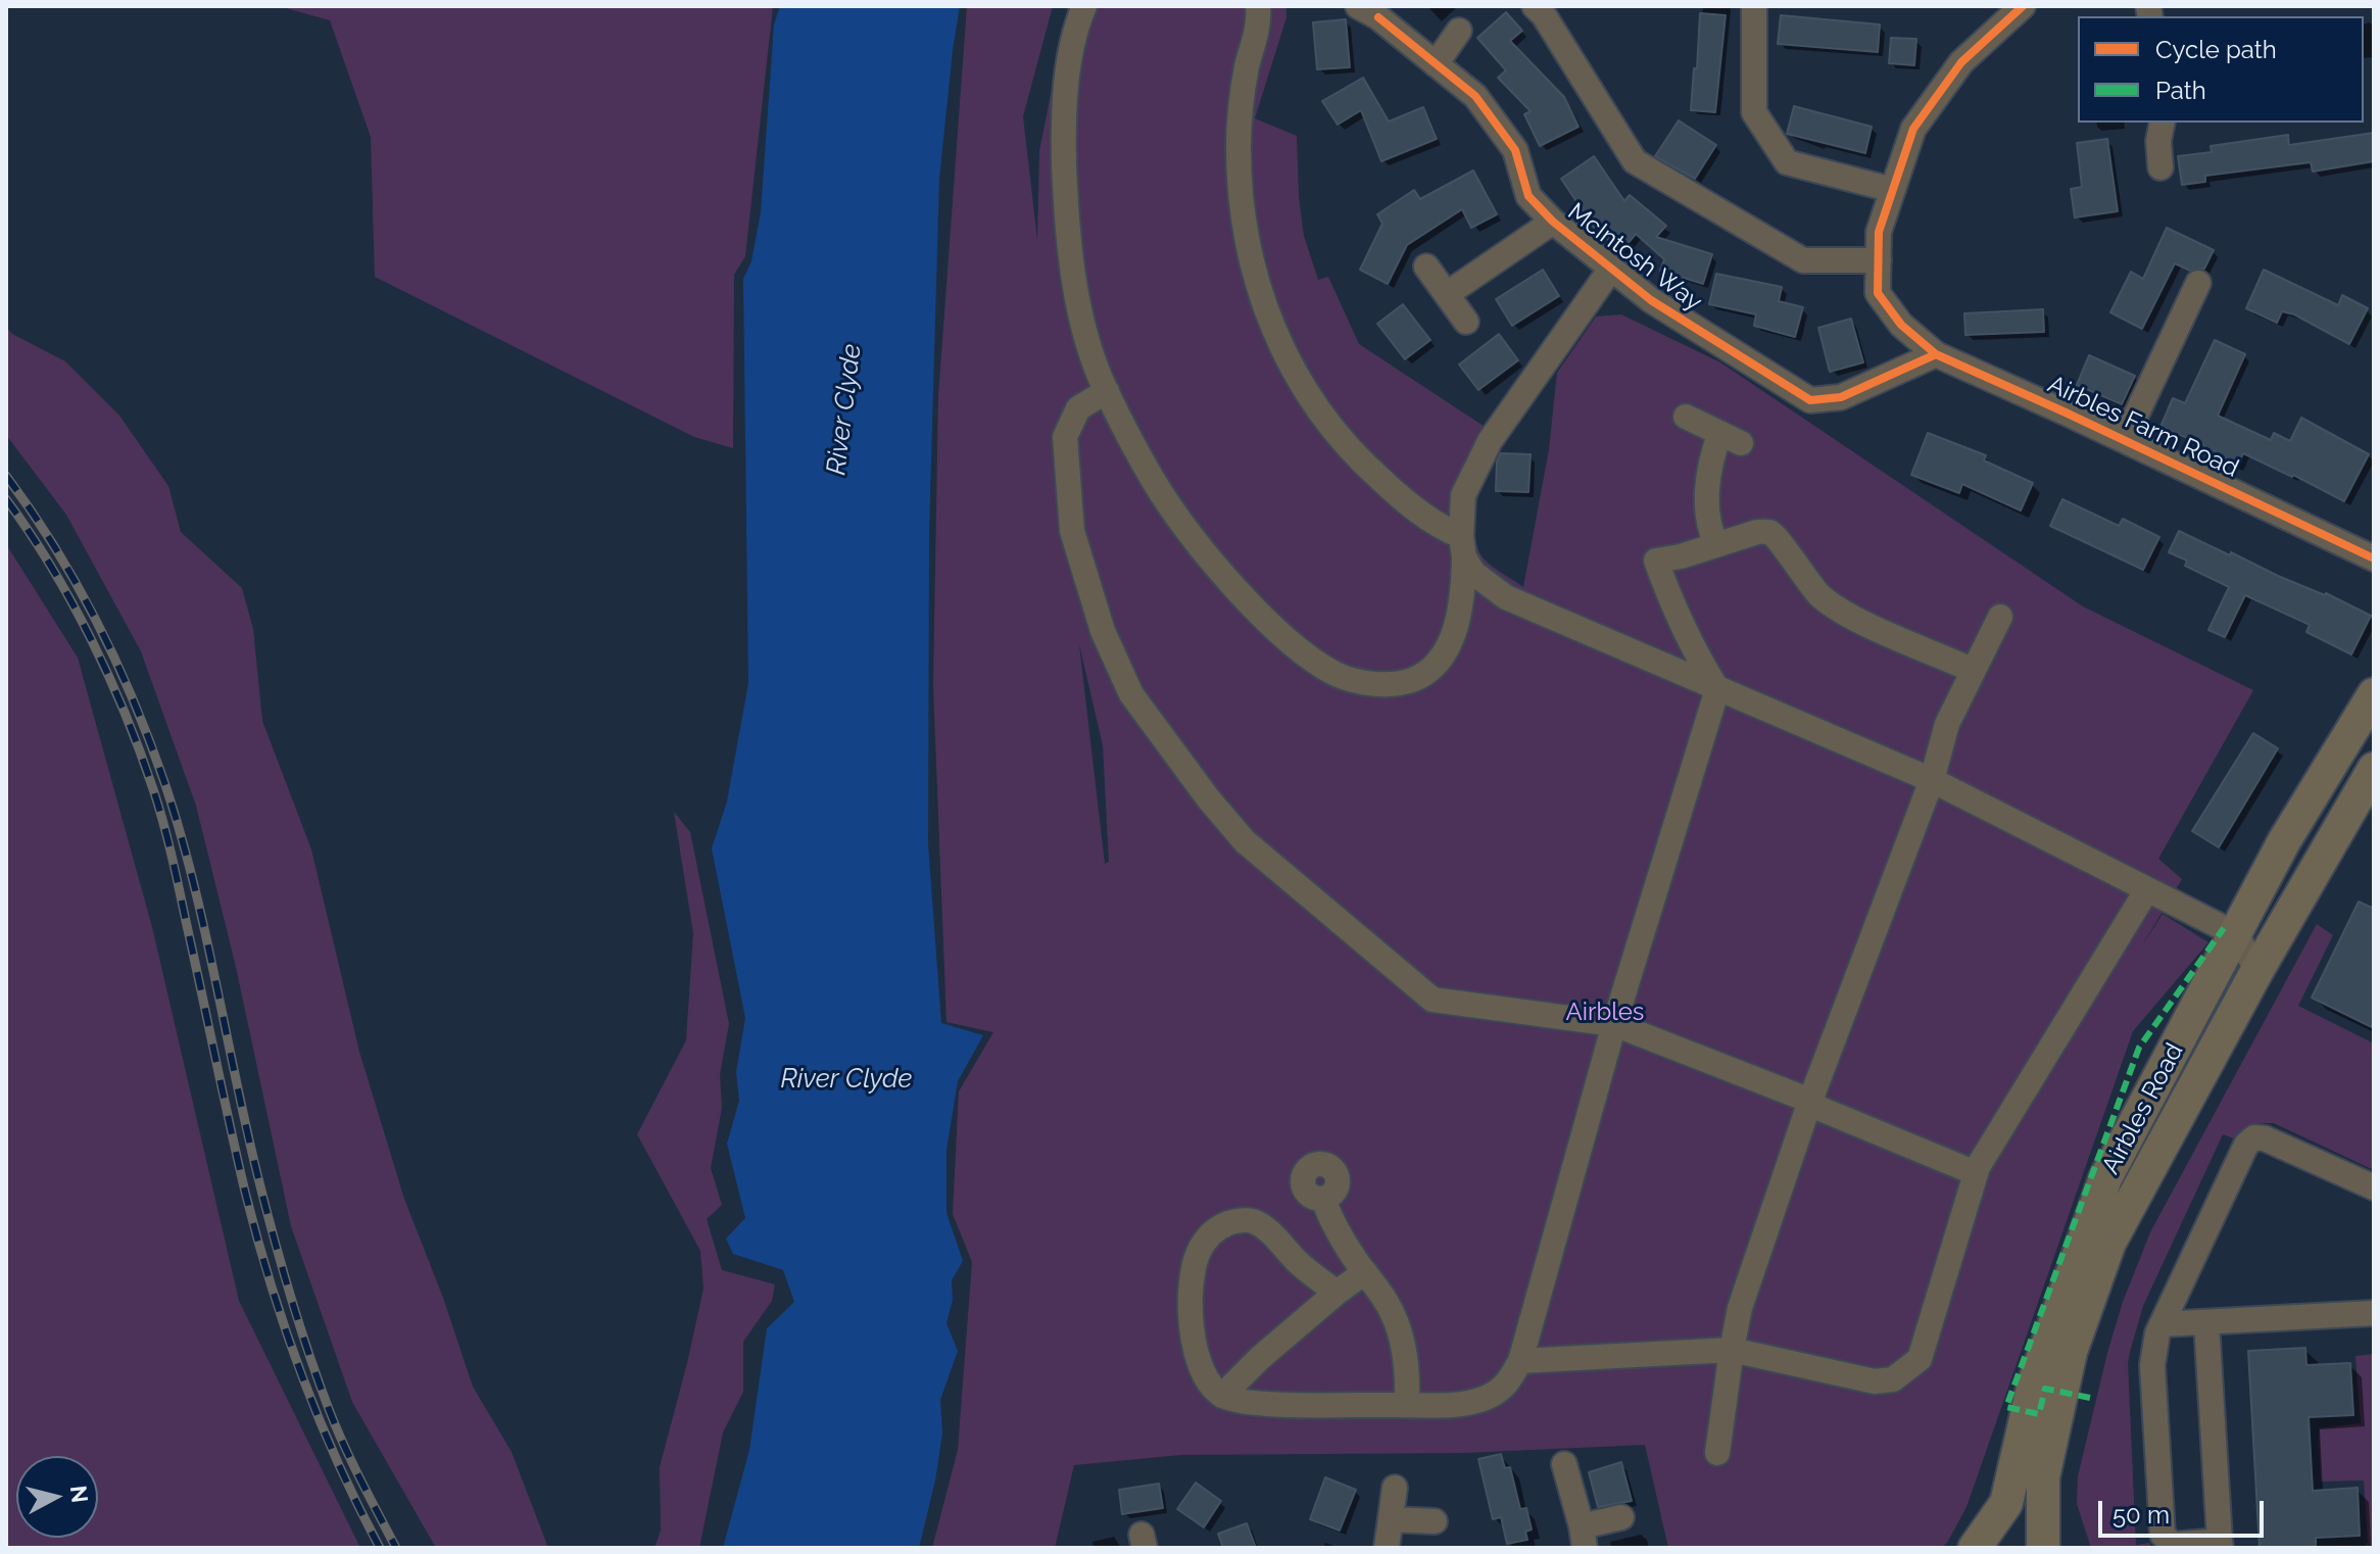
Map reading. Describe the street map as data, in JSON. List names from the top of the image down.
{
  "streets": {
    "main road": ["Airbles Road"],
    "street": ["McIntosh Way", "Airbles Farm Road"]
  },
  "crossings": [
    ["McIntosh Way", "Airbles Farm Road"]
  ],
  "water": ["River Clyde"],
  "parks": ["Airbles"],
  "legend": ["Cycle path", "Path"],
  "scale_bar": "50 m",
  "north": "right"
}
